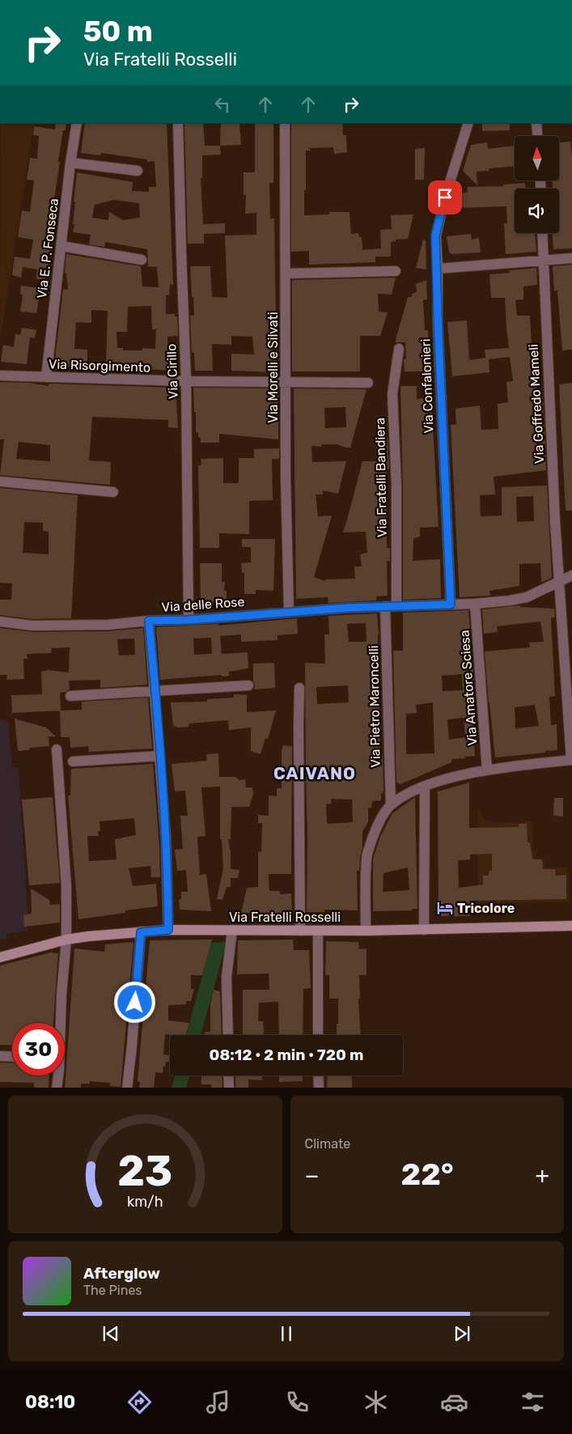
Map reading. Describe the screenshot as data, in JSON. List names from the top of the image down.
{
  "streets": {
    "main road": ["Via Fratelli Rosselli"],
    "street": [
      "Via E. P. Fonseca",
      "Via Risorgimento",
      "Via Morelli e Silvati",
      "Via Cirillo",
      "Via Confalonieri",
      "Via Goffredo Mameli",
      "Via Fratelli Bandiera",
      "Via delle Rose",
      "Via Amatore Sciesa",
      "Via Pietro Maroncelli"
    ]
  },
  "crossings": [
    ["Via E. P. Fonseca", "Via Risorgimento"],
    ["Via Risorgimento", "Via Morelli e Silvati"],
    ["Via Risorgimento", "Via Cirillo"],
    ["Via Morelli e Silvati", "Via delle Rose"],
    ["Via Cirillo", "Via delle Rose"],
    ["Via Confalonieri", "Via delle Rose"],
    ["Via Goffredo Mameli", "Via delle Rose"],
    ["Via Fratelli Bandiera", "Via delle Rose"],
    ["Via delle Rose", "Via Amatore Sciesa"],
    ["Via delle Rose", "Via Pietro Maroncelli"]
  ],
  "districts": ["CAIVANO"],
  "places": {
    "hotel": ["Tricolore"]
  },
  "north": "top",
  "page": {
    "turn": ["50 m", "Via Fratelli Rosselli"],
    "limit": "30",
    "trip": "08:12 · 2 min · 720 m",
    "tile": "Climate",
    "heat": ["−", "22°", "+"],
    "song": ["Afterglow", "The Pines"],
    "tabs": "08:10",
    "gauge": ["23", "km/h"]
  }
}
